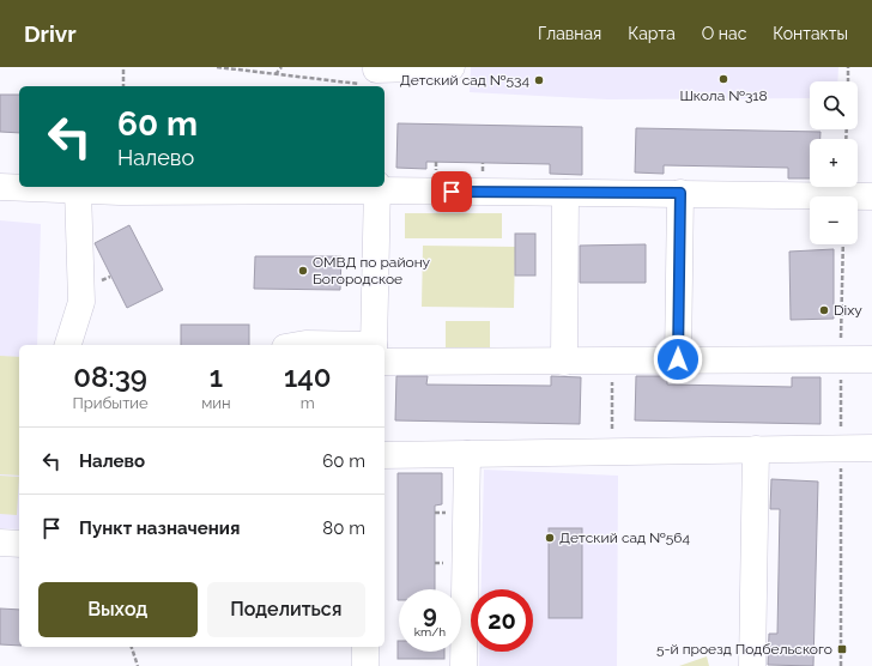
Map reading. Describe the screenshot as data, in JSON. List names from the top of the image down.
{
  "places": {
    "other": [
      "Школа №318",
      "Детский сад №534",
      "ОМВД по району Богородское",
      "Dixy",
      "Детский сад №564"
    ],
    "transit": ["5-й проезд Подбельского"]
  },
  "page": {
    "header": "Drivr",
    "nav": [
      "Главная",
      "Карта",
      "О нас",
      "Контакты"
    ],
    "map_buttons": ["+", "−"],
    "turn": ["60 m", "Налево"],
    "eta": [
      "08:39",
      "Прибытие",
      "1",
      "мин",
      "140",
      "m"
    ],
    "list": [
      {
        "name": "Налево",
        "value": "60 m"
      },
      {
        "name": "Пункт назначения",
        "value": "80 m"
      }
    ],
    "buttons": ["Выход", "Поделиться"],
    "speed": "9 km/h",
    "limit": "20"
  }
}
